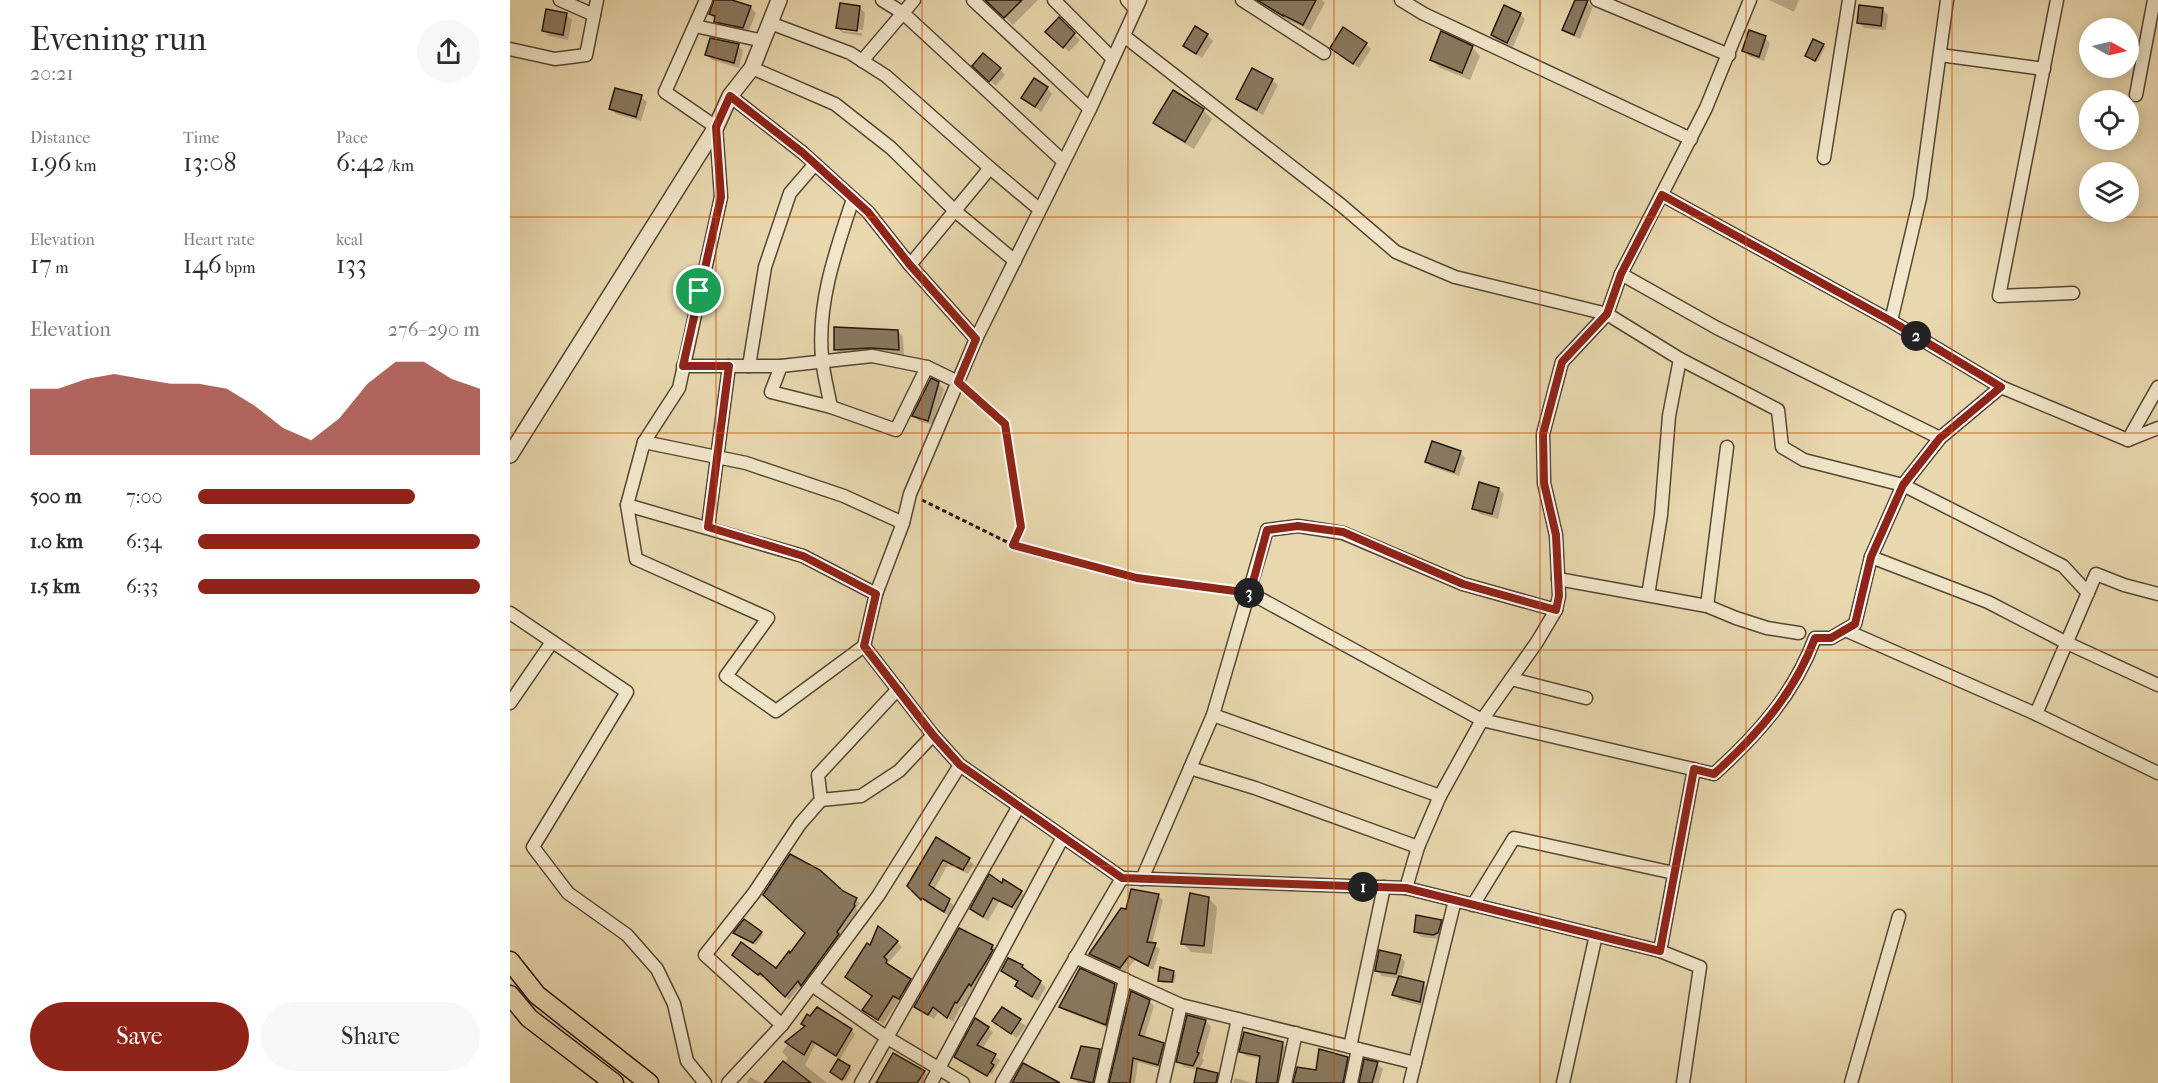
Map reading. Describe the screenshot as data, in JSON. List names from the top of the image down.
{
  "north": "right",
  "page": {
    "heading": ["Evening run", "20:21"],
    "stats": [
      ["Distance", "1.96 km"],
      ["Time", "13:08"],
      ["Pace", "6:42 /km"],
      ["Elevation", "17 m"],
      ["Heart rate", "146 bpm"],
      ["kcal", "133"]
    ],
    "chart": ["Elevation", "276–290 m"],
    "pins": ["2", "3", "1"],
    "list": [
      {
        "name": "500 m",
        "note": "7:00"
      },
      {
        "name": "1.0 km",
        "note": "6:34"
      },
      {
        "name": "1.5 km",
        "note": "6:33"
      }
    ],
    "buttons": ["Save", "Share"]
  }
}
